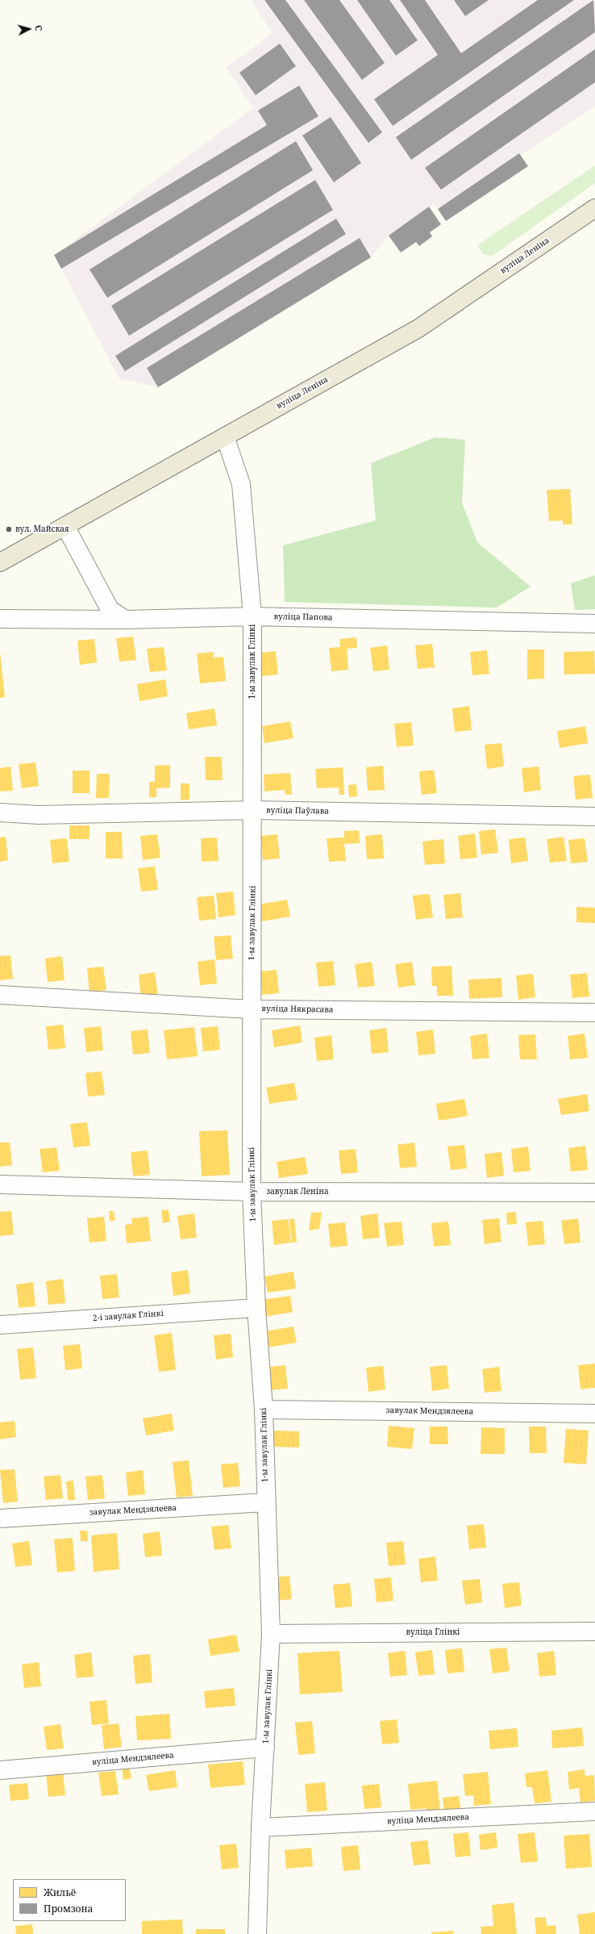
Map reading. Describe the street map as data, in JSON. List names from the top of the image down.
{
  "streets": {
    "main road": ["вуліца Леніна"],
    "street": [
      "вуліца Папова",
      "1-ы завулак Глінкі",
      "вуліца Паўлава",
      "вуліца Някрасава",
      "завулак Леніна",
      "2-і завулак Глінкі",
      "завулак Мендзялеева",
      "вуліца Глінкі",
      "вуліца Мендзялеева"
    ]
  },
  "crossings": [
    ["вуліца Леніна", "1-ы завулак Глінкі"],
    ["вуліца Папова", "1-ы завулак Глінкі"],
    ["1-ы завулак Глінкі", "вуліца Паўлава"],
    ["1-ы завулак Глінкі", "вуліца Някрасава"],
    ["1-ы завулак Глінкі", "завулак Леніна"],
    ["1-ы завулак Глінкі", "2-і завулак Глінкі"],
    ["1-ы завулак Глінкі", "завулак Мендзялеева"],
    ["1-ы завулак Глінкі", "вуліца Глінкі"],
    ["1-ы завулак Глінкі", "вуліца Мендзялеева"]
  ],
  "places": ["вул. Майская"],
  "legend": ["Жильё", "Промзона"],
  "north": "right"
}
